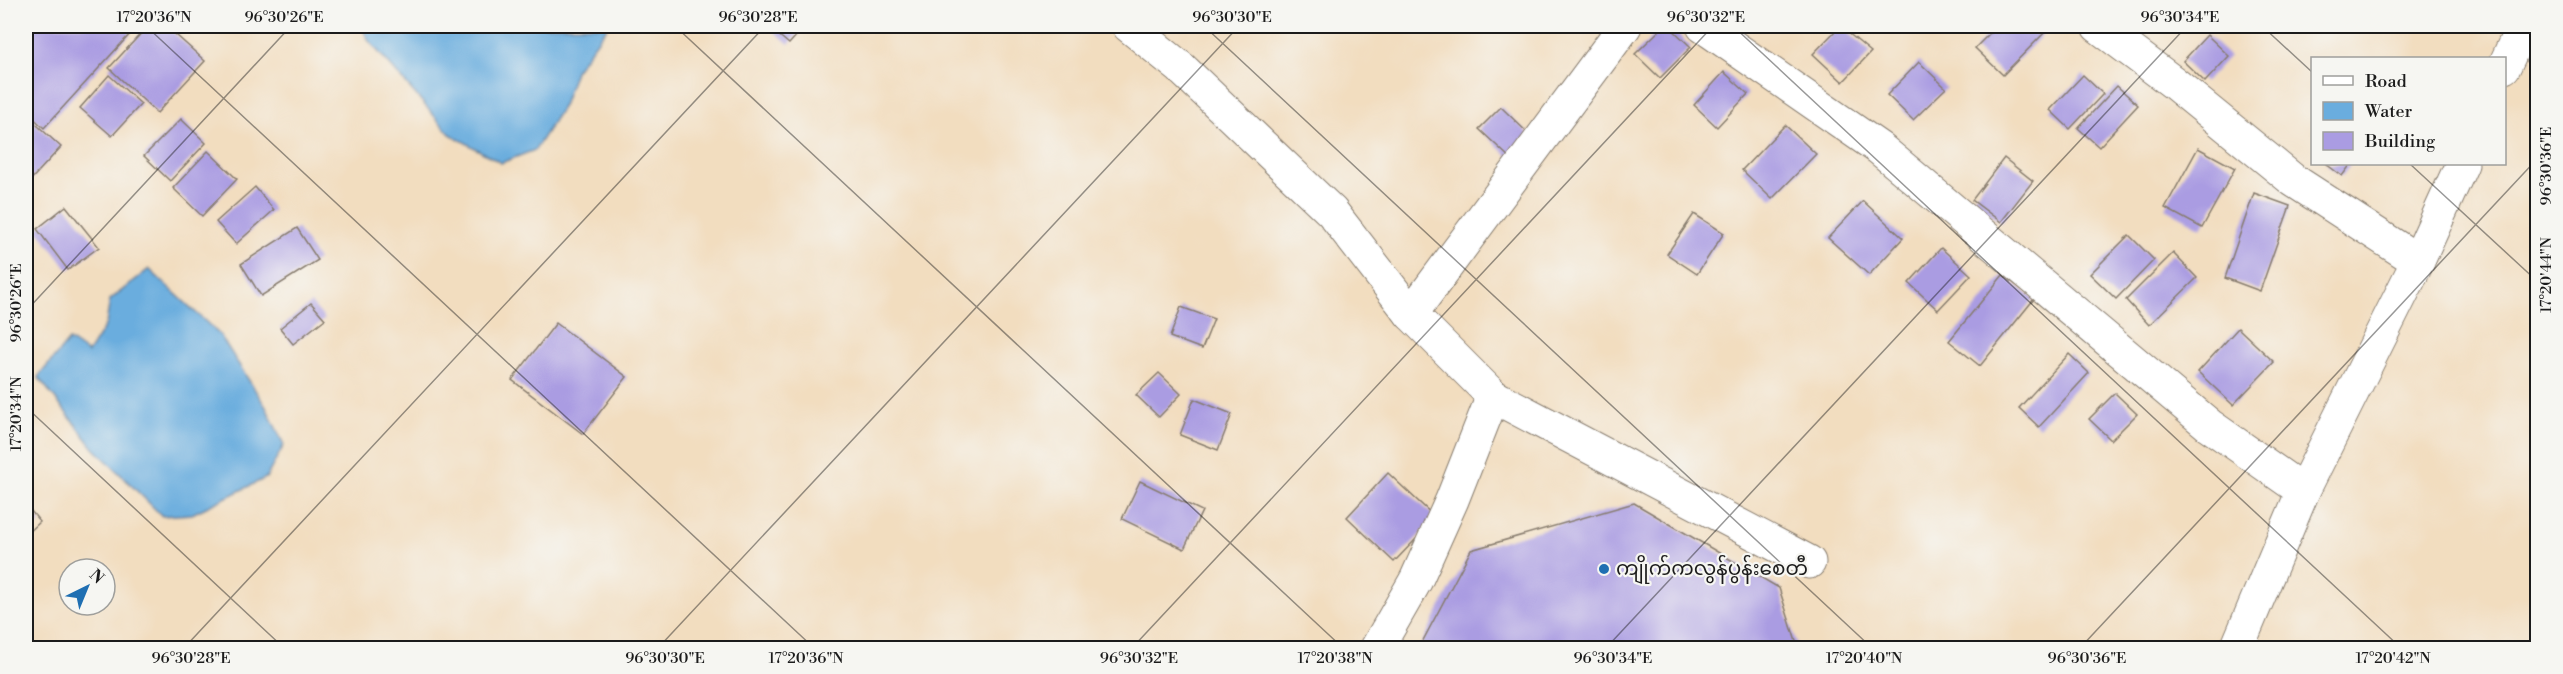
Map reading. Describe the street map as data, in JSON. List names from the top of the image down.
{
  "places": ["ကျိုက်ကလွန်ပွန်းစေတီ"],
  "legend": ["Road", "Water", "Building"],
  "north": "top right",
  "coordinates": [
    "17°20'36\"N",
    "96°30'26\"E",
    "96°30'28\"E",
    "96°30'30\"E",
    "96°30'32\"E",
    "96°30'34\"E",
    "96°30'36\"E",
    "17°20'44\"N",
    "17°20'34\"N",
    "17°20'38\"N",
    "17°20'40\"N",
    "17°20'42\"N"
  ]
}
